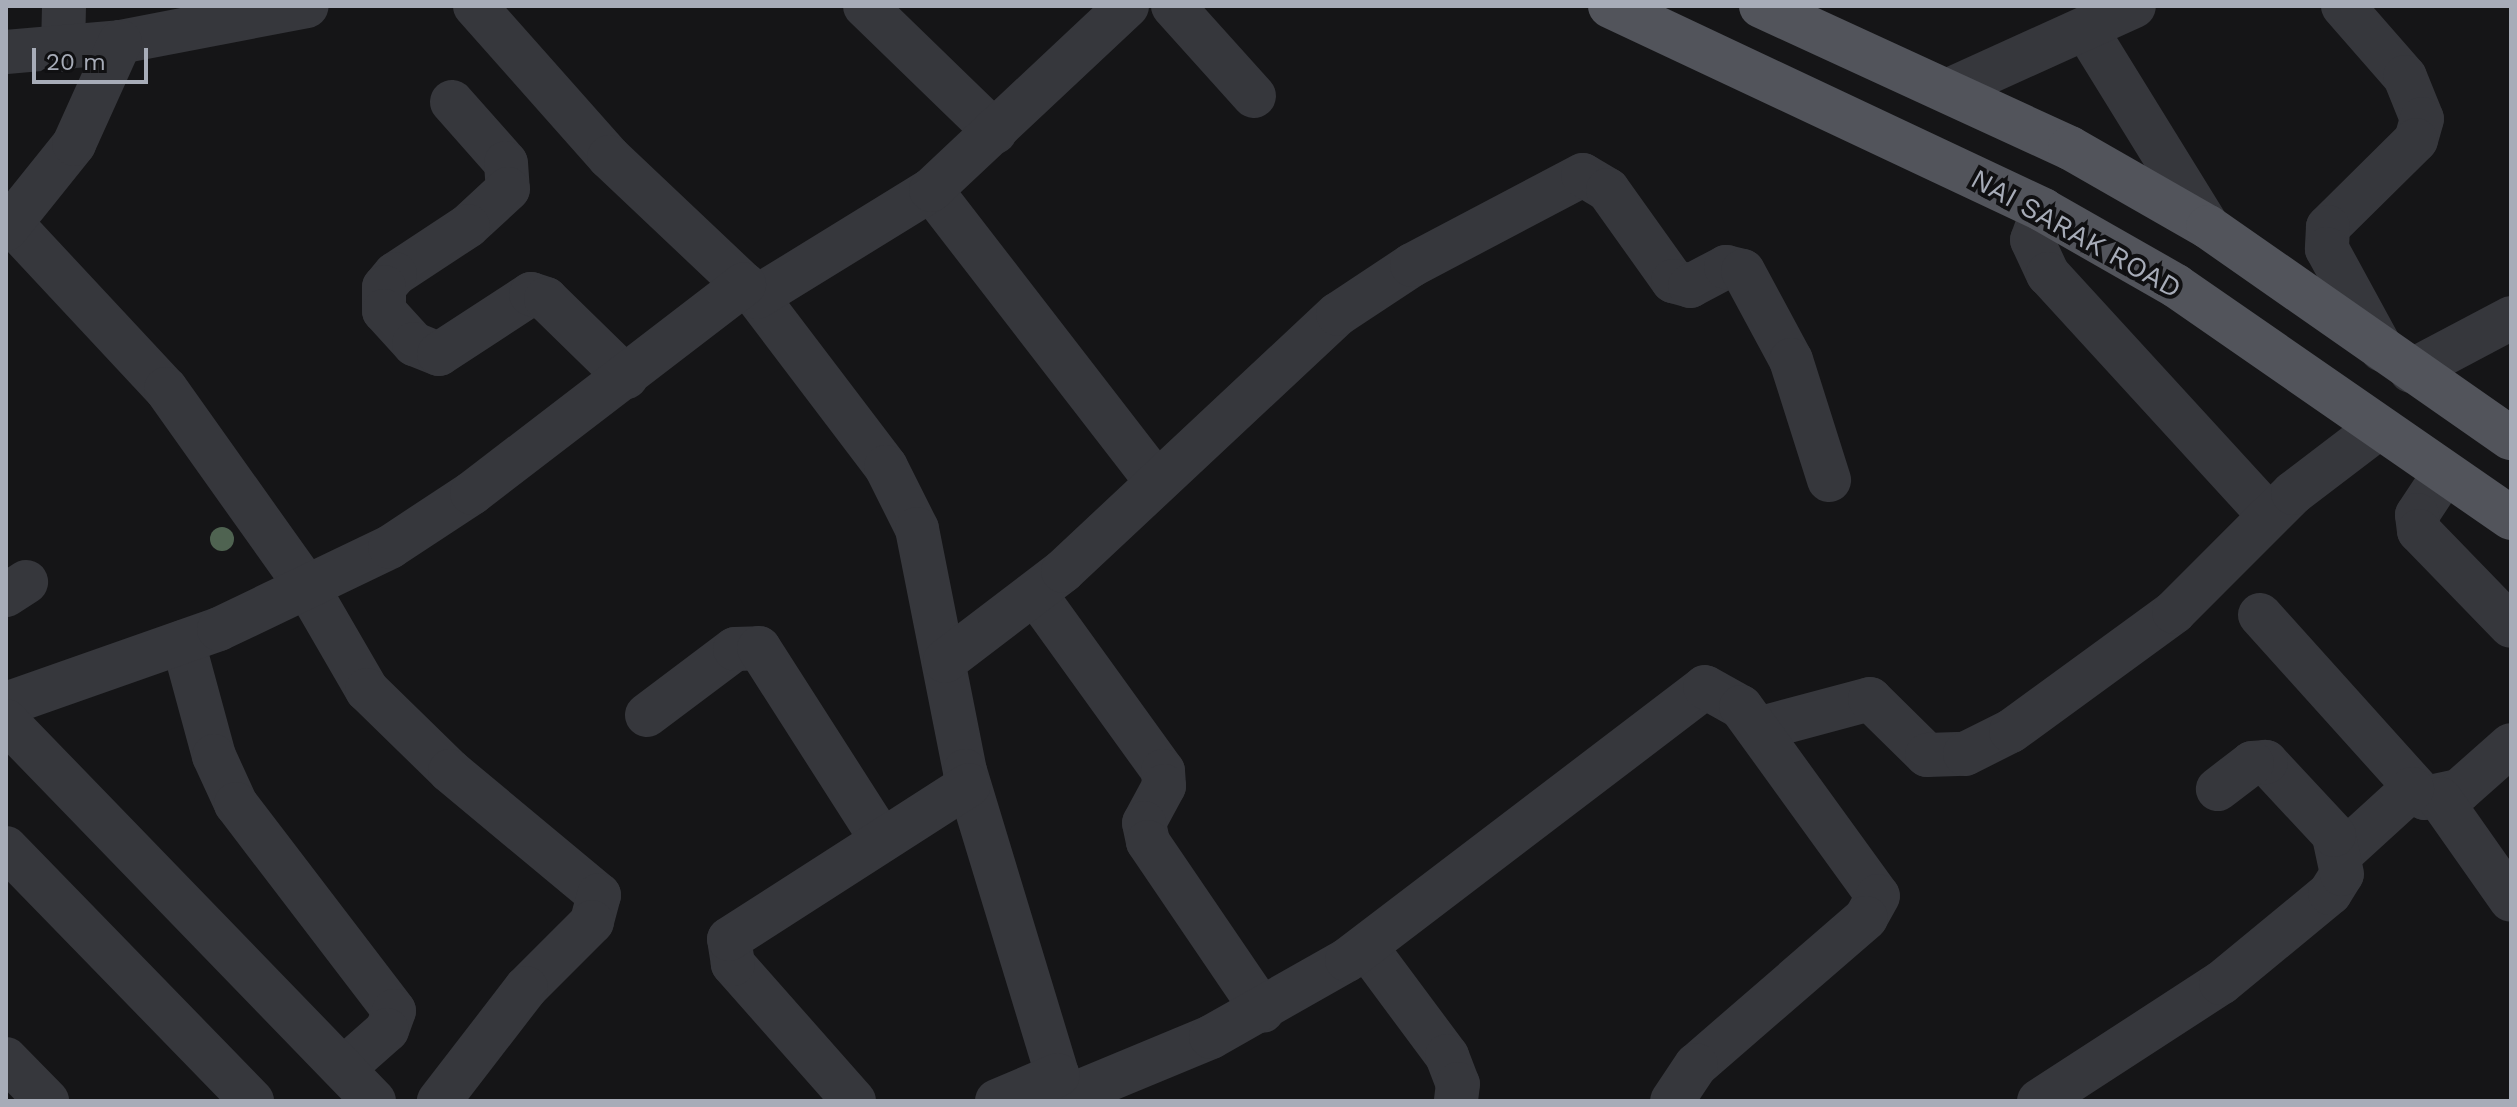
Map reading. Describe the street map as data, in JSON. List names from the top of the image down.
{
  "streets": {
    "main road": ["NAI SARAK ROAD"]
  },
  "scale_bar": "20 m"
}
